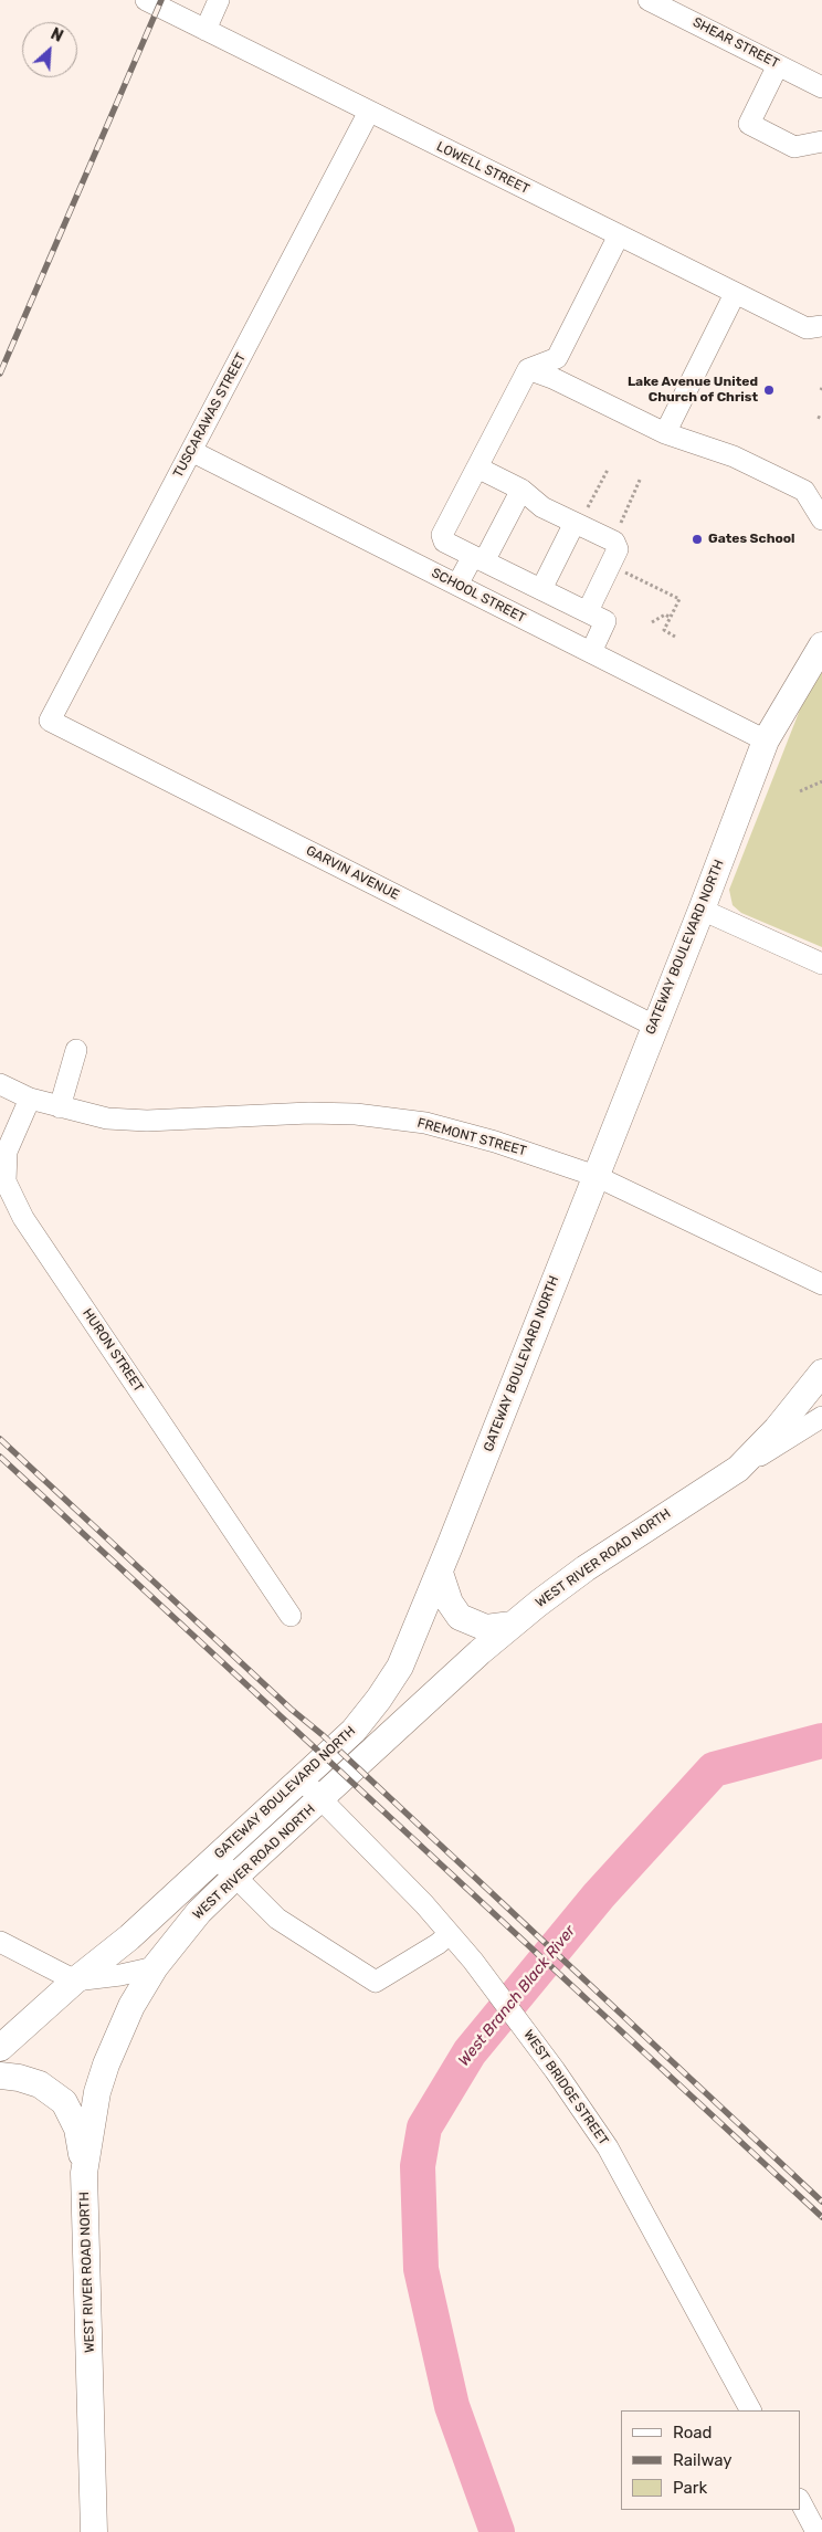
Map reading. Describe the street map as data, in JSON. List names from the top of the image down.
{
  "streets": {
    "main road": ["GATEWAY BOULEVARD NORTH", "WEST RIVER ROAD NORTH"],
    "street": [
      "SHEAR STREET",
      "LOWELL STREET",
      "TUSCARAWAS STREET",
      "SCHOOL STREET",
      "GARVIN AVENUE",
      "FREMONT STREET",
      "HURON STREET",
      "WEST BRIDGE STREET"
    ]
  },
  "crossings": [
    ["LOWELL STREET", "TUSCARAWAS STREET"],
    ["TUSCARAWAS STREET", "SCHOOL STREET"],
    ["TUSCARAWAS STREET", "GARVIN AVENUE"],
    ["SCHOOL STREET", "GATEWAY BOULEVARD NORTH"],
    ["GARVIN AVENUE", "GATEWAY BOULEVARD NORTH"],
    ["GATEWAY BOULEVARD NORTH", "FREMONT STREET"],
    ["GATEWAY BOULEVARD NORTH", "WEST BRIDGE STREET"],
    ["FREMONT STREET", "HURON STREET"],
    ["WEST RIVER ROAD NORTH", "WEST BRIDGE STREET"]
  ],
  "water": ["West Branch Black River"],
  "places": ["Lake Avenue United Church of Christ", "Gates School"],
  "legend": ["Road", "Railway", "Park"],
  "north": "top right"
}
